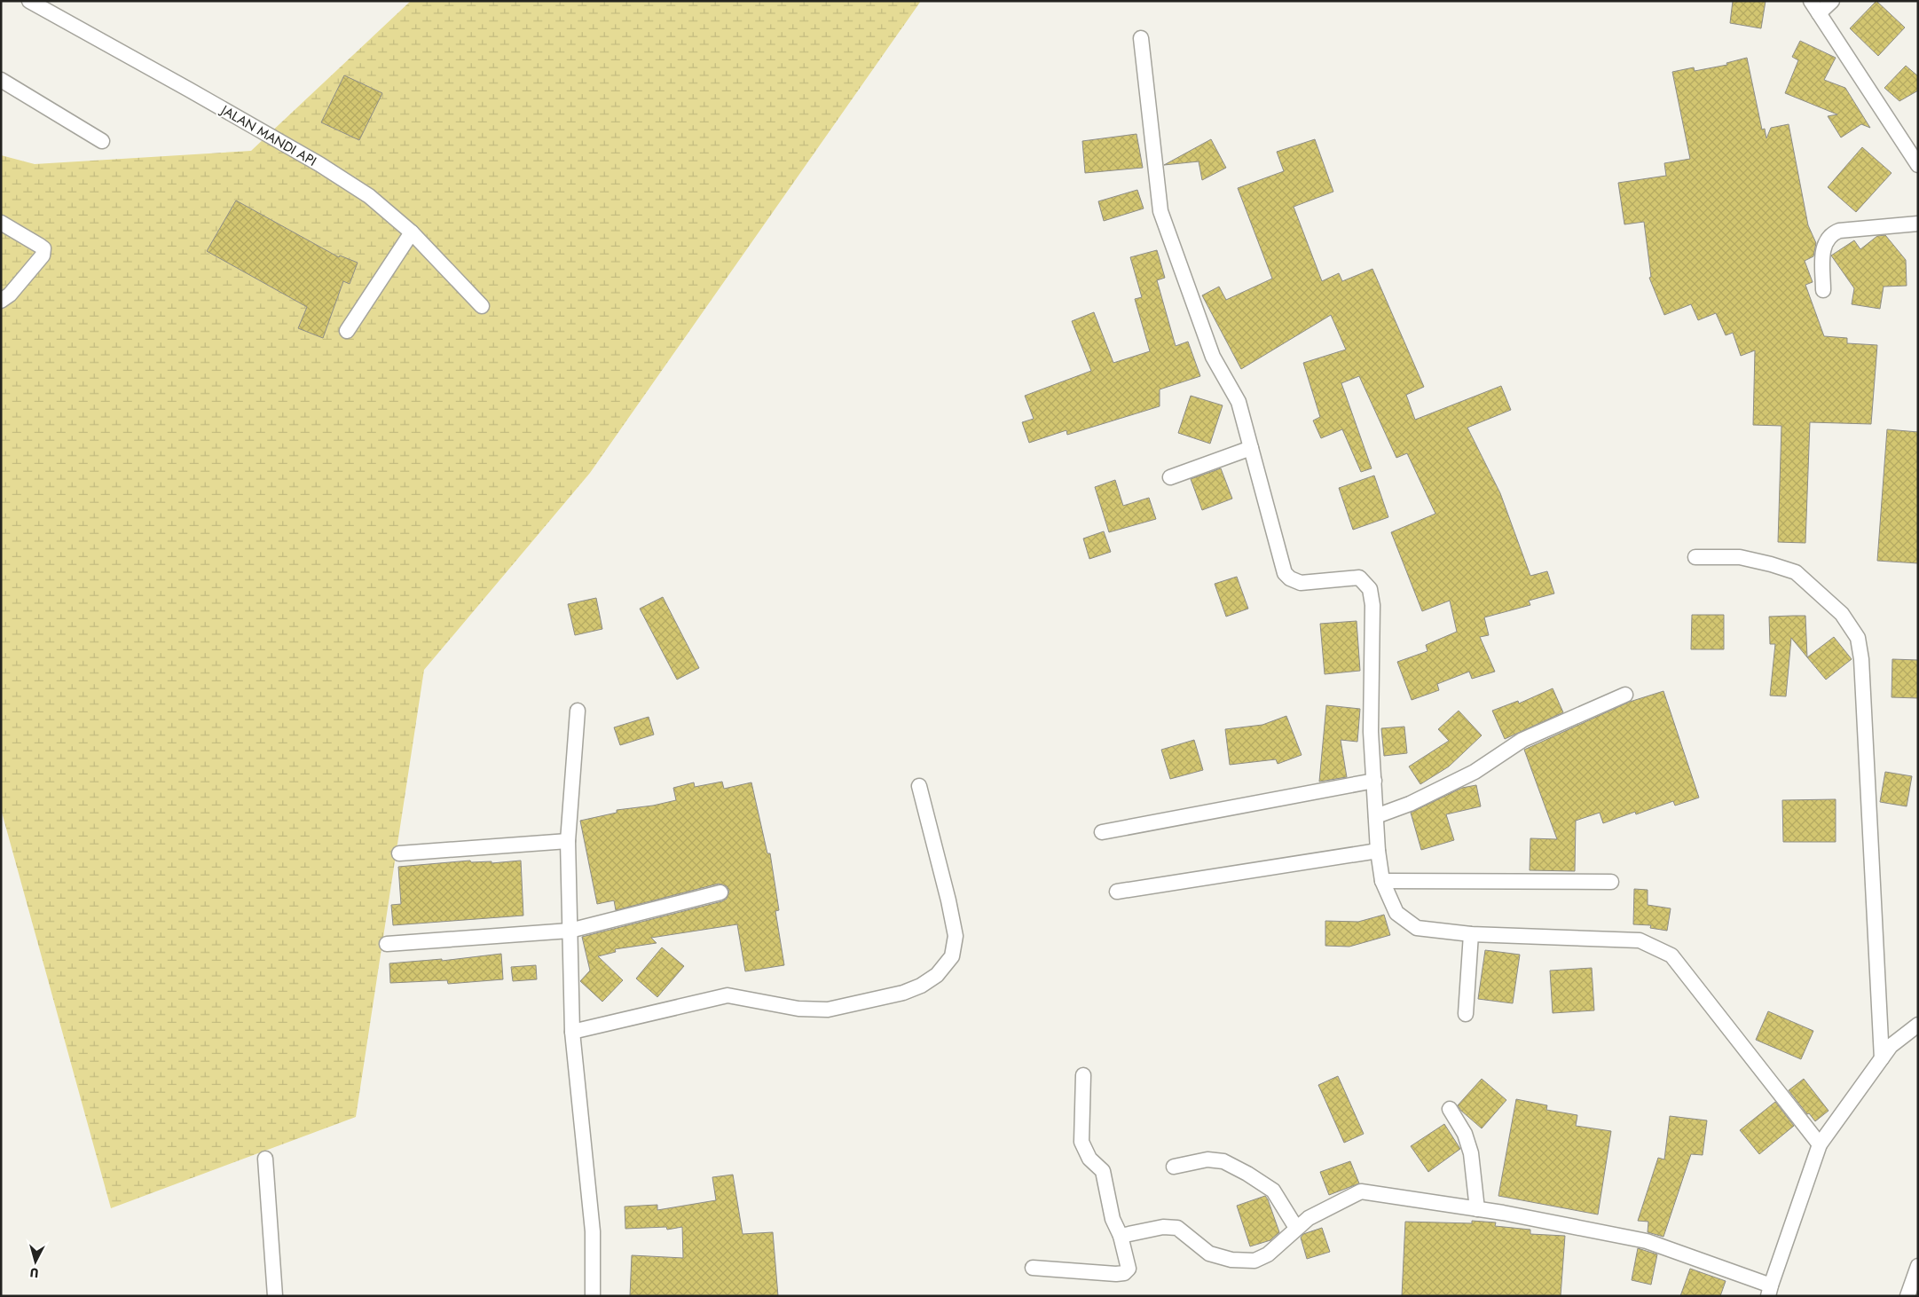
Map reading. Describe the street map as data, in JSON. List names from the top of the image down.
{
  "streets": {
    "street": ["JALAN MANDI API"]
  },
  "north": "bottom"
}
